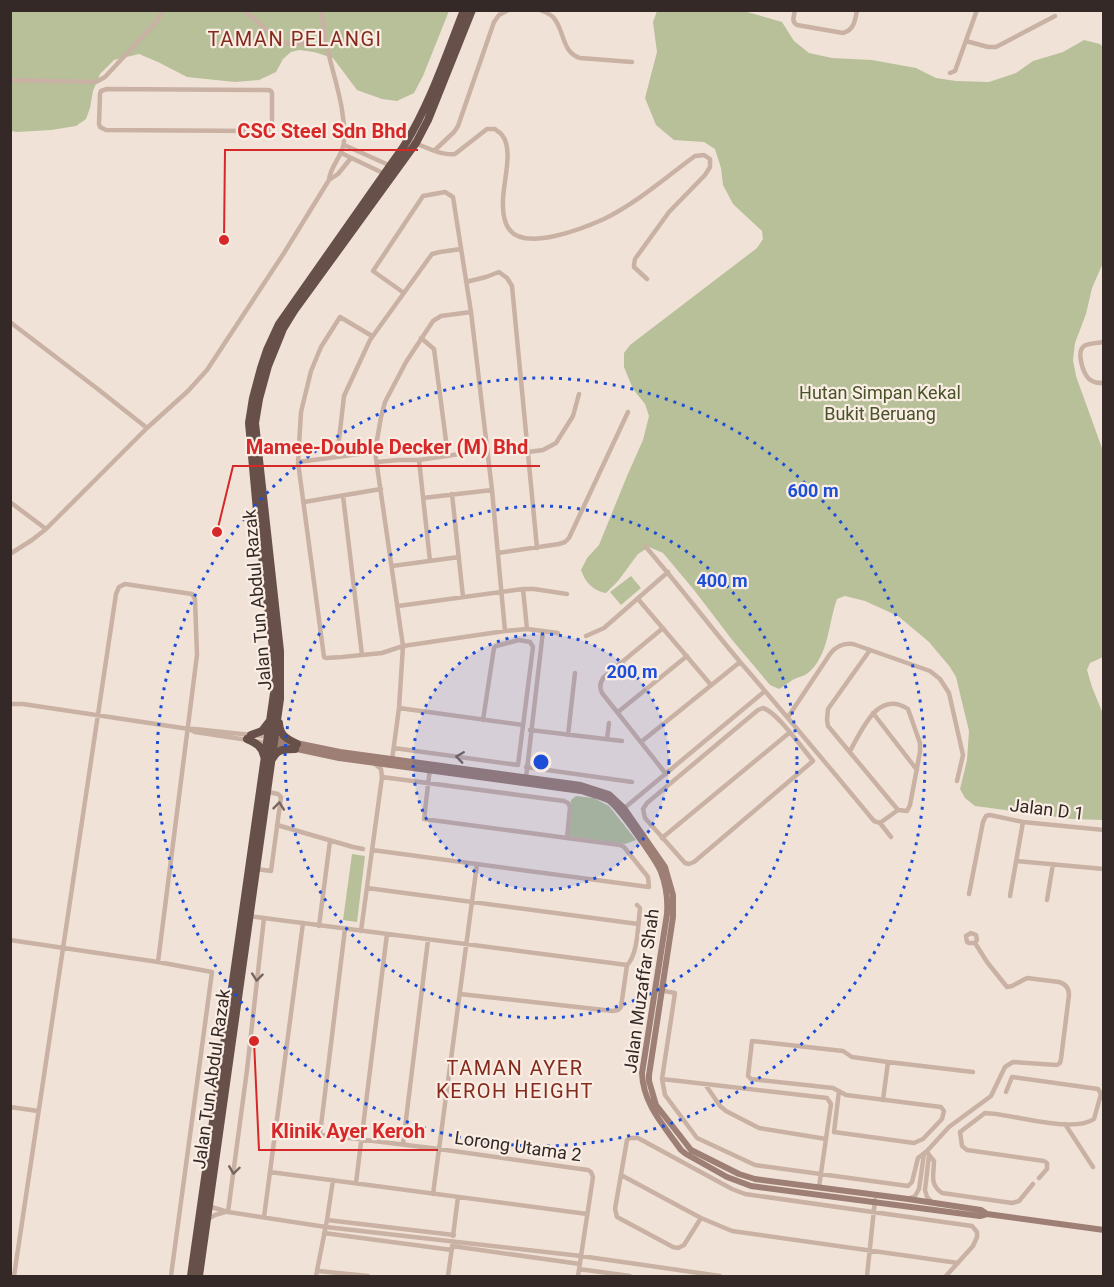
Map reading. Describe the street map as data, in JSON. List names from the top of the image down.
{
  "streets": {
    "highway": ["Jalan Tun Abdul Razak"],
    "main road": ["Jalan Muzaffar Shah"],
    "street": ["Jalan D 1", "Lorong Utama 2"]
  },
  "crossings": [
    ["Jalan Tun Abdul Razak", "Jalan Muzaffar Shah"]
  ],
  "districts": ["TAMAN PELANGI", "TAMAN AYER KEROH HEIGHT"],
  "parks": ["Hutan Simpan Kekal Bukit Beruang"],
  "places": ["CSC Steel Sdn Bhd", "Mamee-Double Decker (M) Bhd", "Klinik Ayer Keroh"],
  "rings": ["600 m", "400 m", "200 m"]
}
